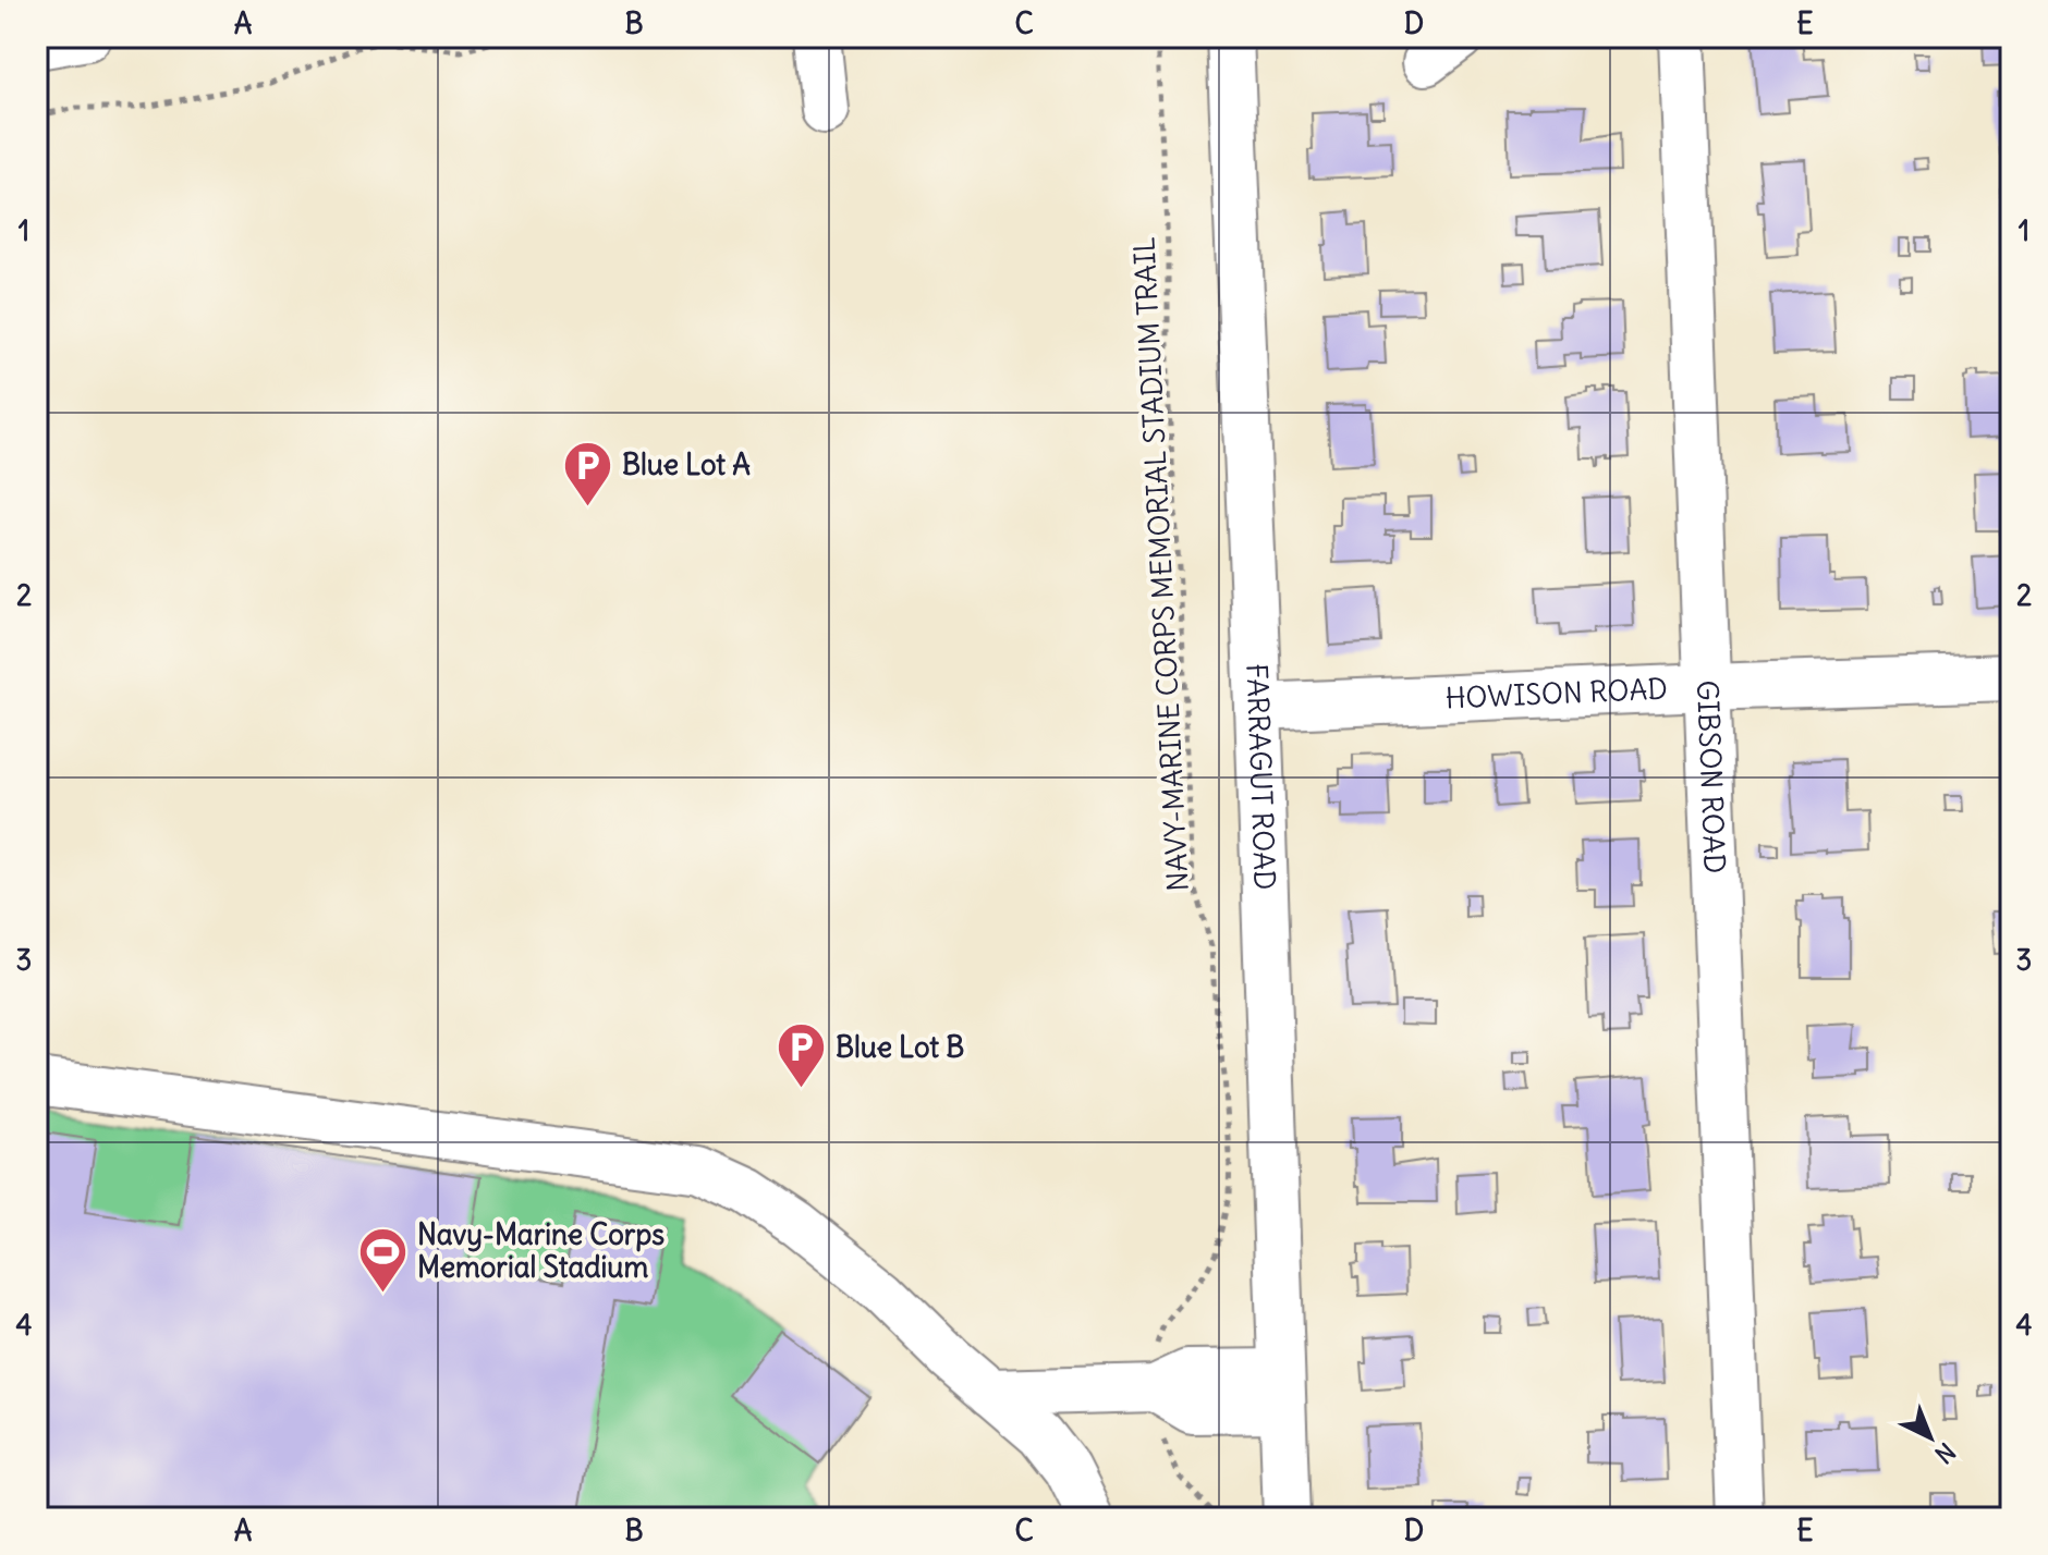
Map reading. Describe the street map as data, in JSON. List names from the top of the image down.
{
  "streets": {
    "street": ["HOWISON ROAD", "FARRAGUT ROAD", "GIBSON ROAD"],
    "path": ["NAVY-MARINE CORPS MEMORIAL STADIUM TRAIL"]
  },
  "crossings": [
    ["HOWISON ROAD", "FARRAGUT ROAD"],
    ["HOWISON ROAD", "GIBSON ROAD"]
  ],
  "places": {
    "parking": ["Blue Lot A", "Blue Lot B"],
    "sports": ["Navy-Marine Corps Memorial Stadium"]
  },
  "north": "bottom right",
  "grid": {
    "columns": [
      "A",
      "B",
      "C",
      "D",
      "E"
    ],
    "rows": [
      "1",
      "2",
      "3",
      "4"
    ]
  }
}
